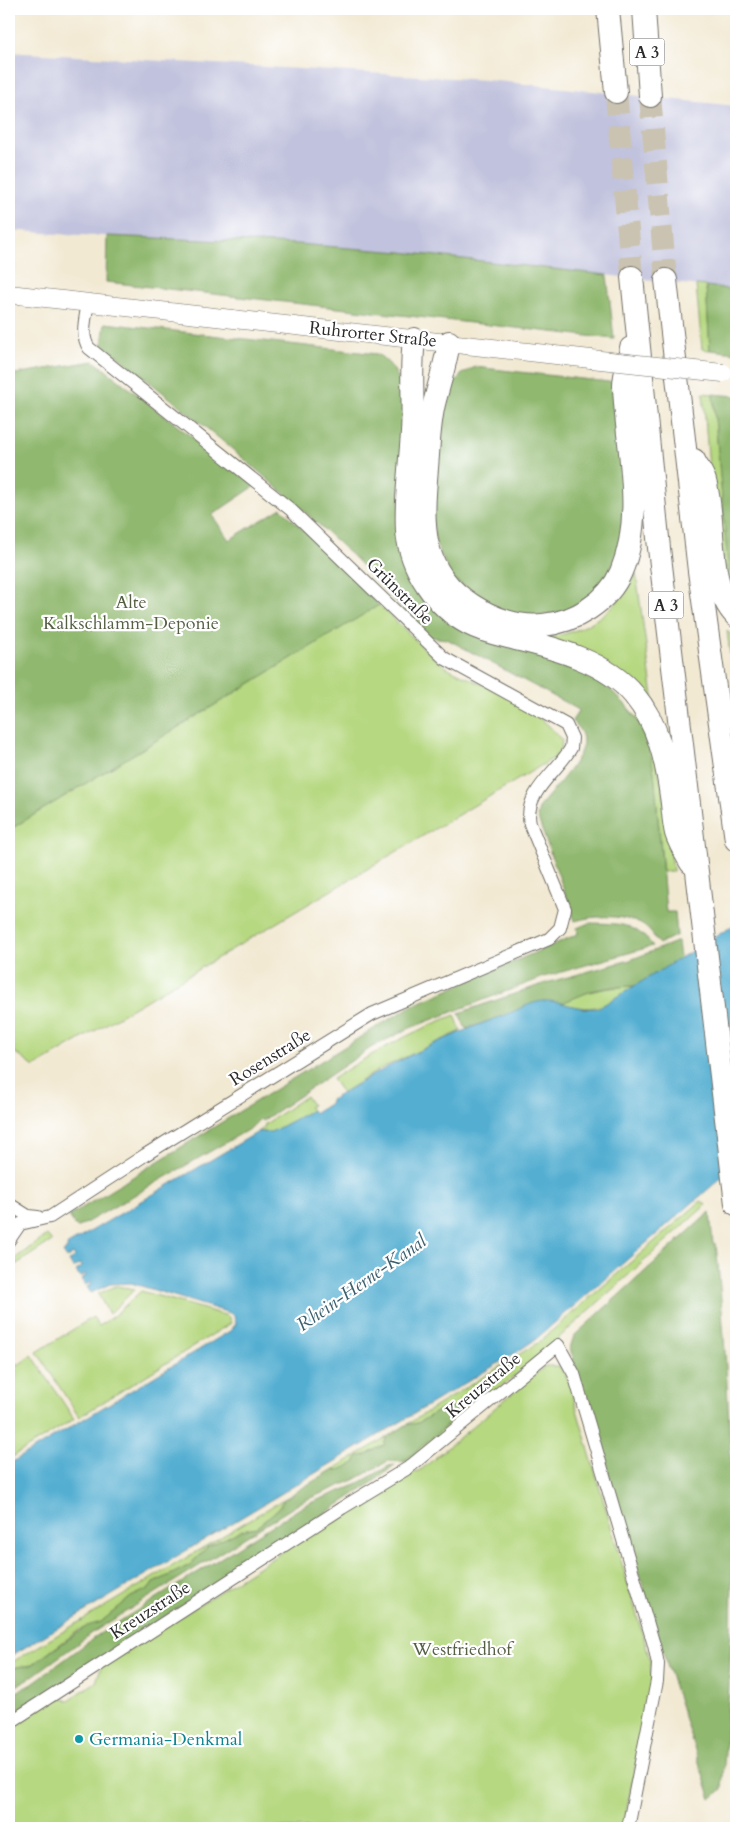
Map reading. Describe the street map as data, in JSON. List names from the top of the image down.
{
  "streets": {
    "highway": ["A 3"],
    "main road": ["Ruhrorter Straße"],
    "street": ["Grünstraße", "Rosenstraße", "Kreuzstraße"]
  },
  "crossings": [
    ["Ruhrorter Straße", "Grünstraße"],
    ["Grünstraße", "Rosenstraße"]
  ],
  "water": ["Rhein-Herne-Kanal"],
  "parks": ["Alte Kalkschlamm-Deponie", "Westfriedhof"],
  "places": ["Germania-Denkmal"]
}
